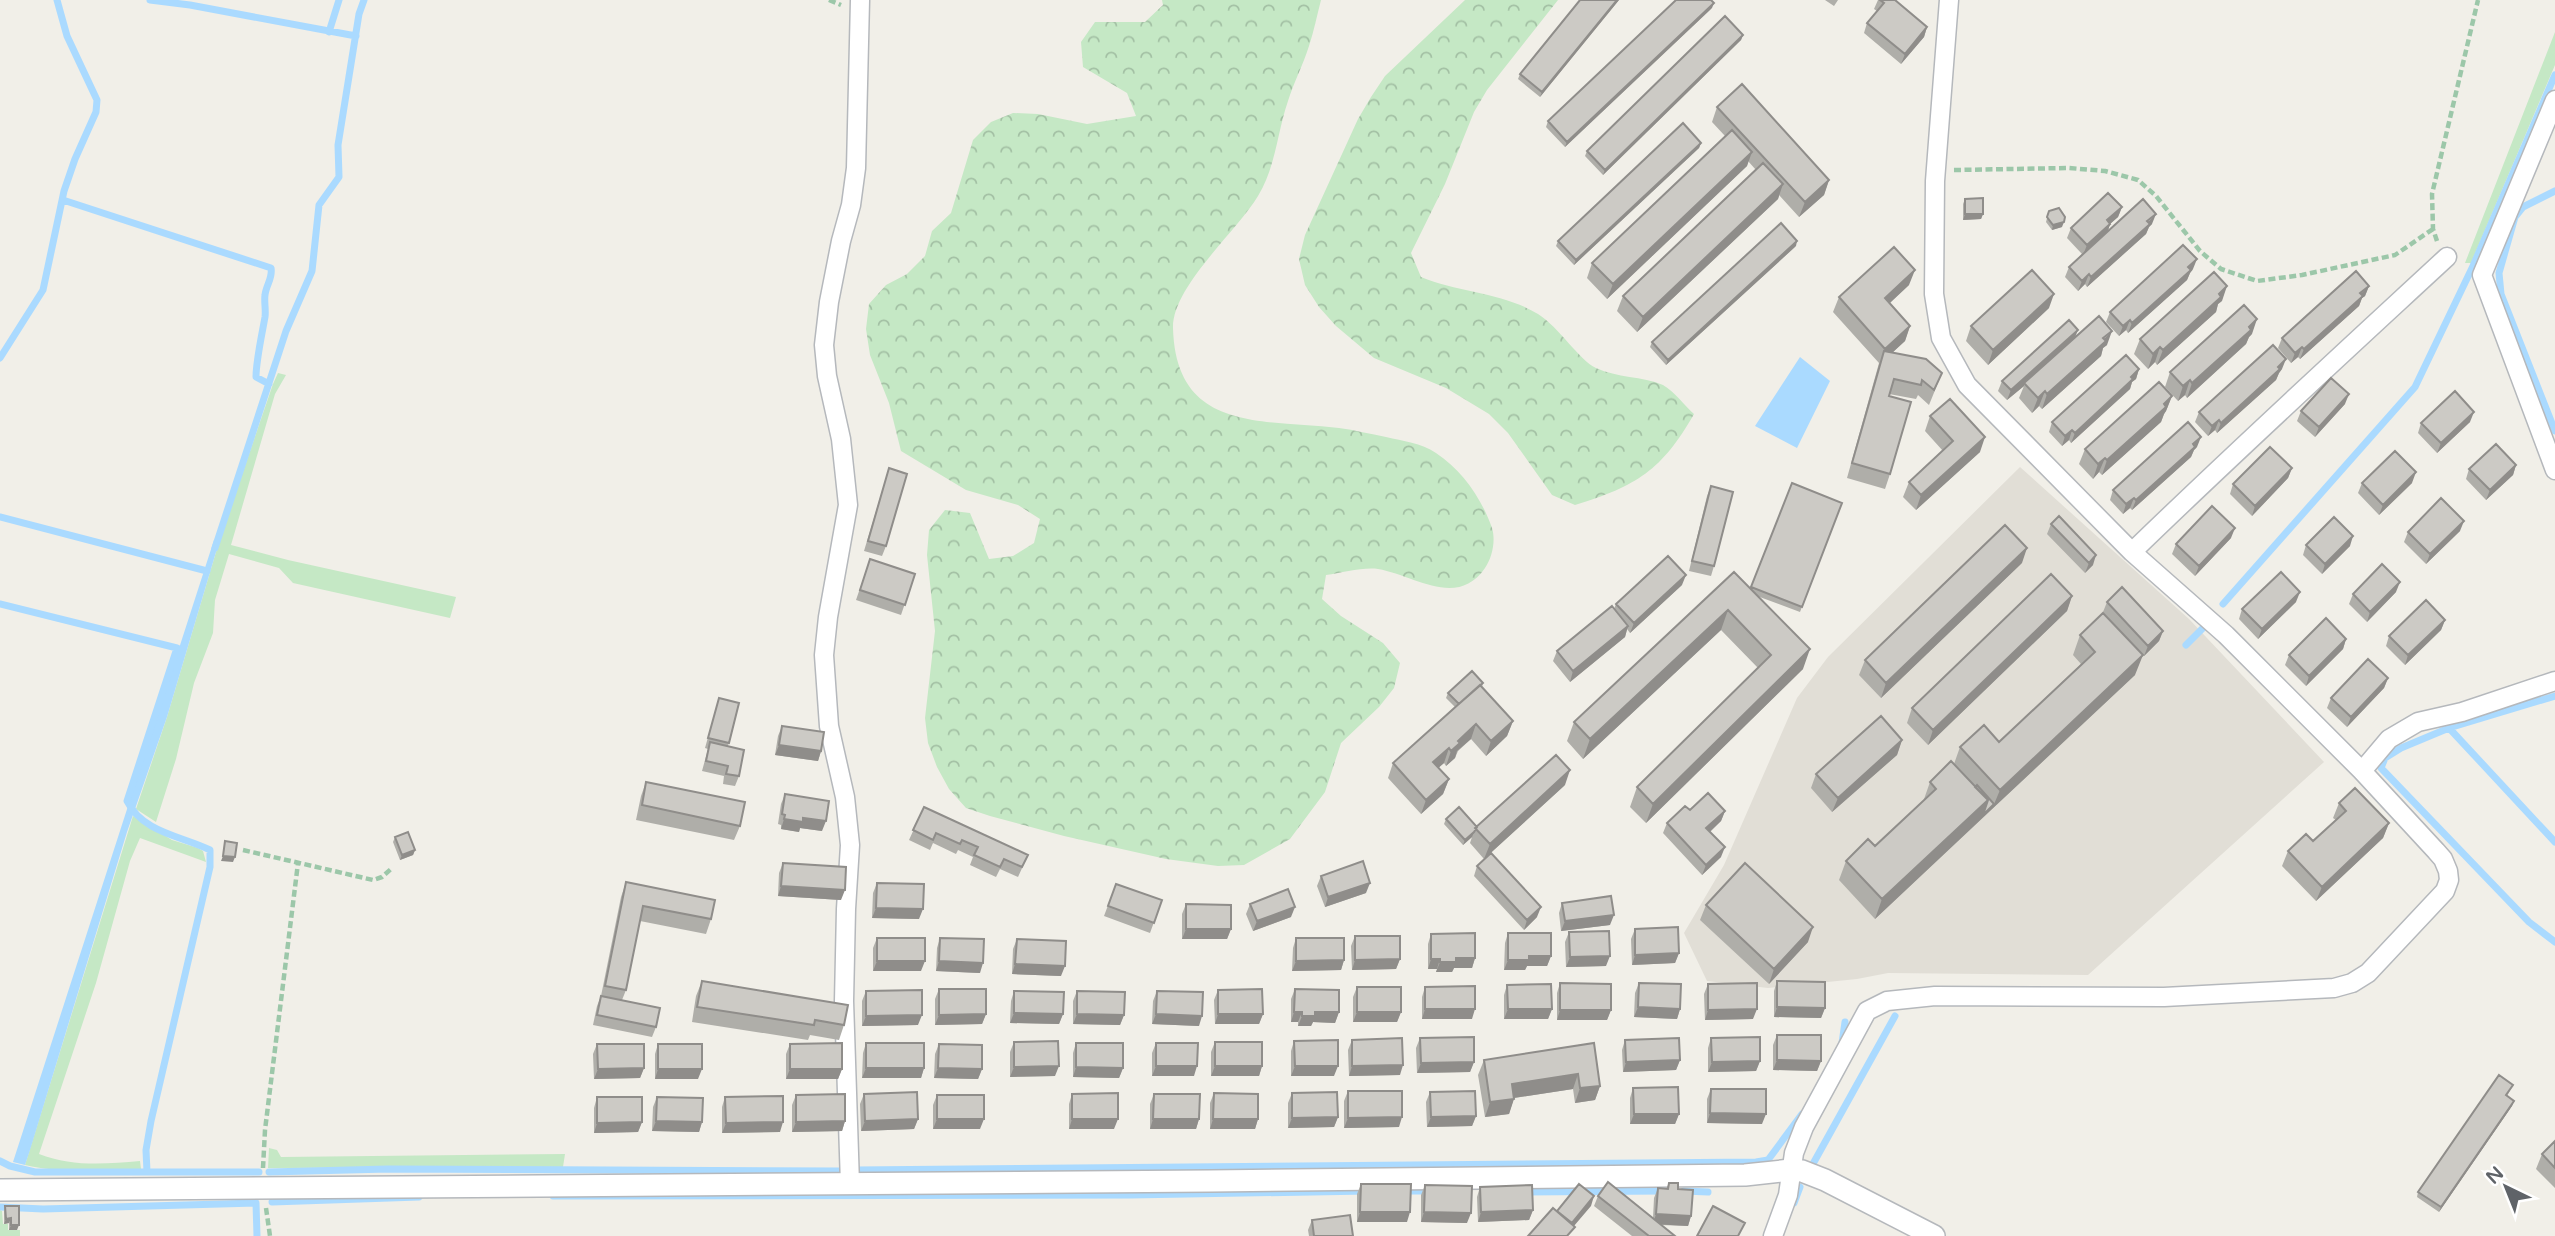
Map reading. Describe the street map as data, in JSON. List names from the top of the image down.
{
  "north": "top left"
}
